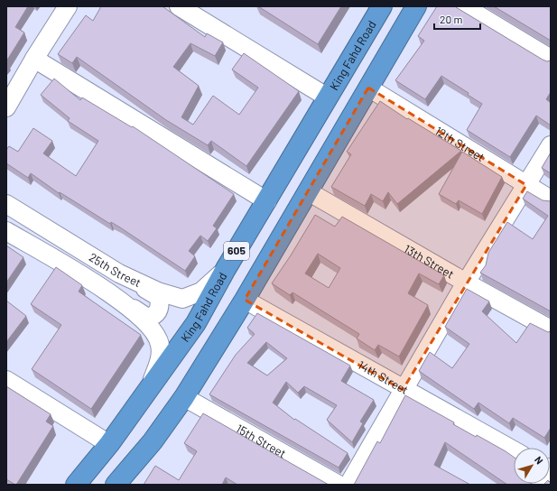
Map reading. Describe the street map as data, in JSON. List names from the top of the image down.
{
  "streets": {
    "highway": ["King Fahd Road", "605"],
    "street": [
      "12th Street",
      "13th Street",
      "25th Street",
      "14th Street",
      "15th Street"
    ]
  },
  "crossings": [
    ["King Fahd Road", "25th Street"],
    ["12th Street", "605"],
    ["605", "13th Street"],
    ["605", "14th Street"],
    ["605", "15th Street"]
  ],
  "scale_bar": "20 m",
  "north": "top right"
}
